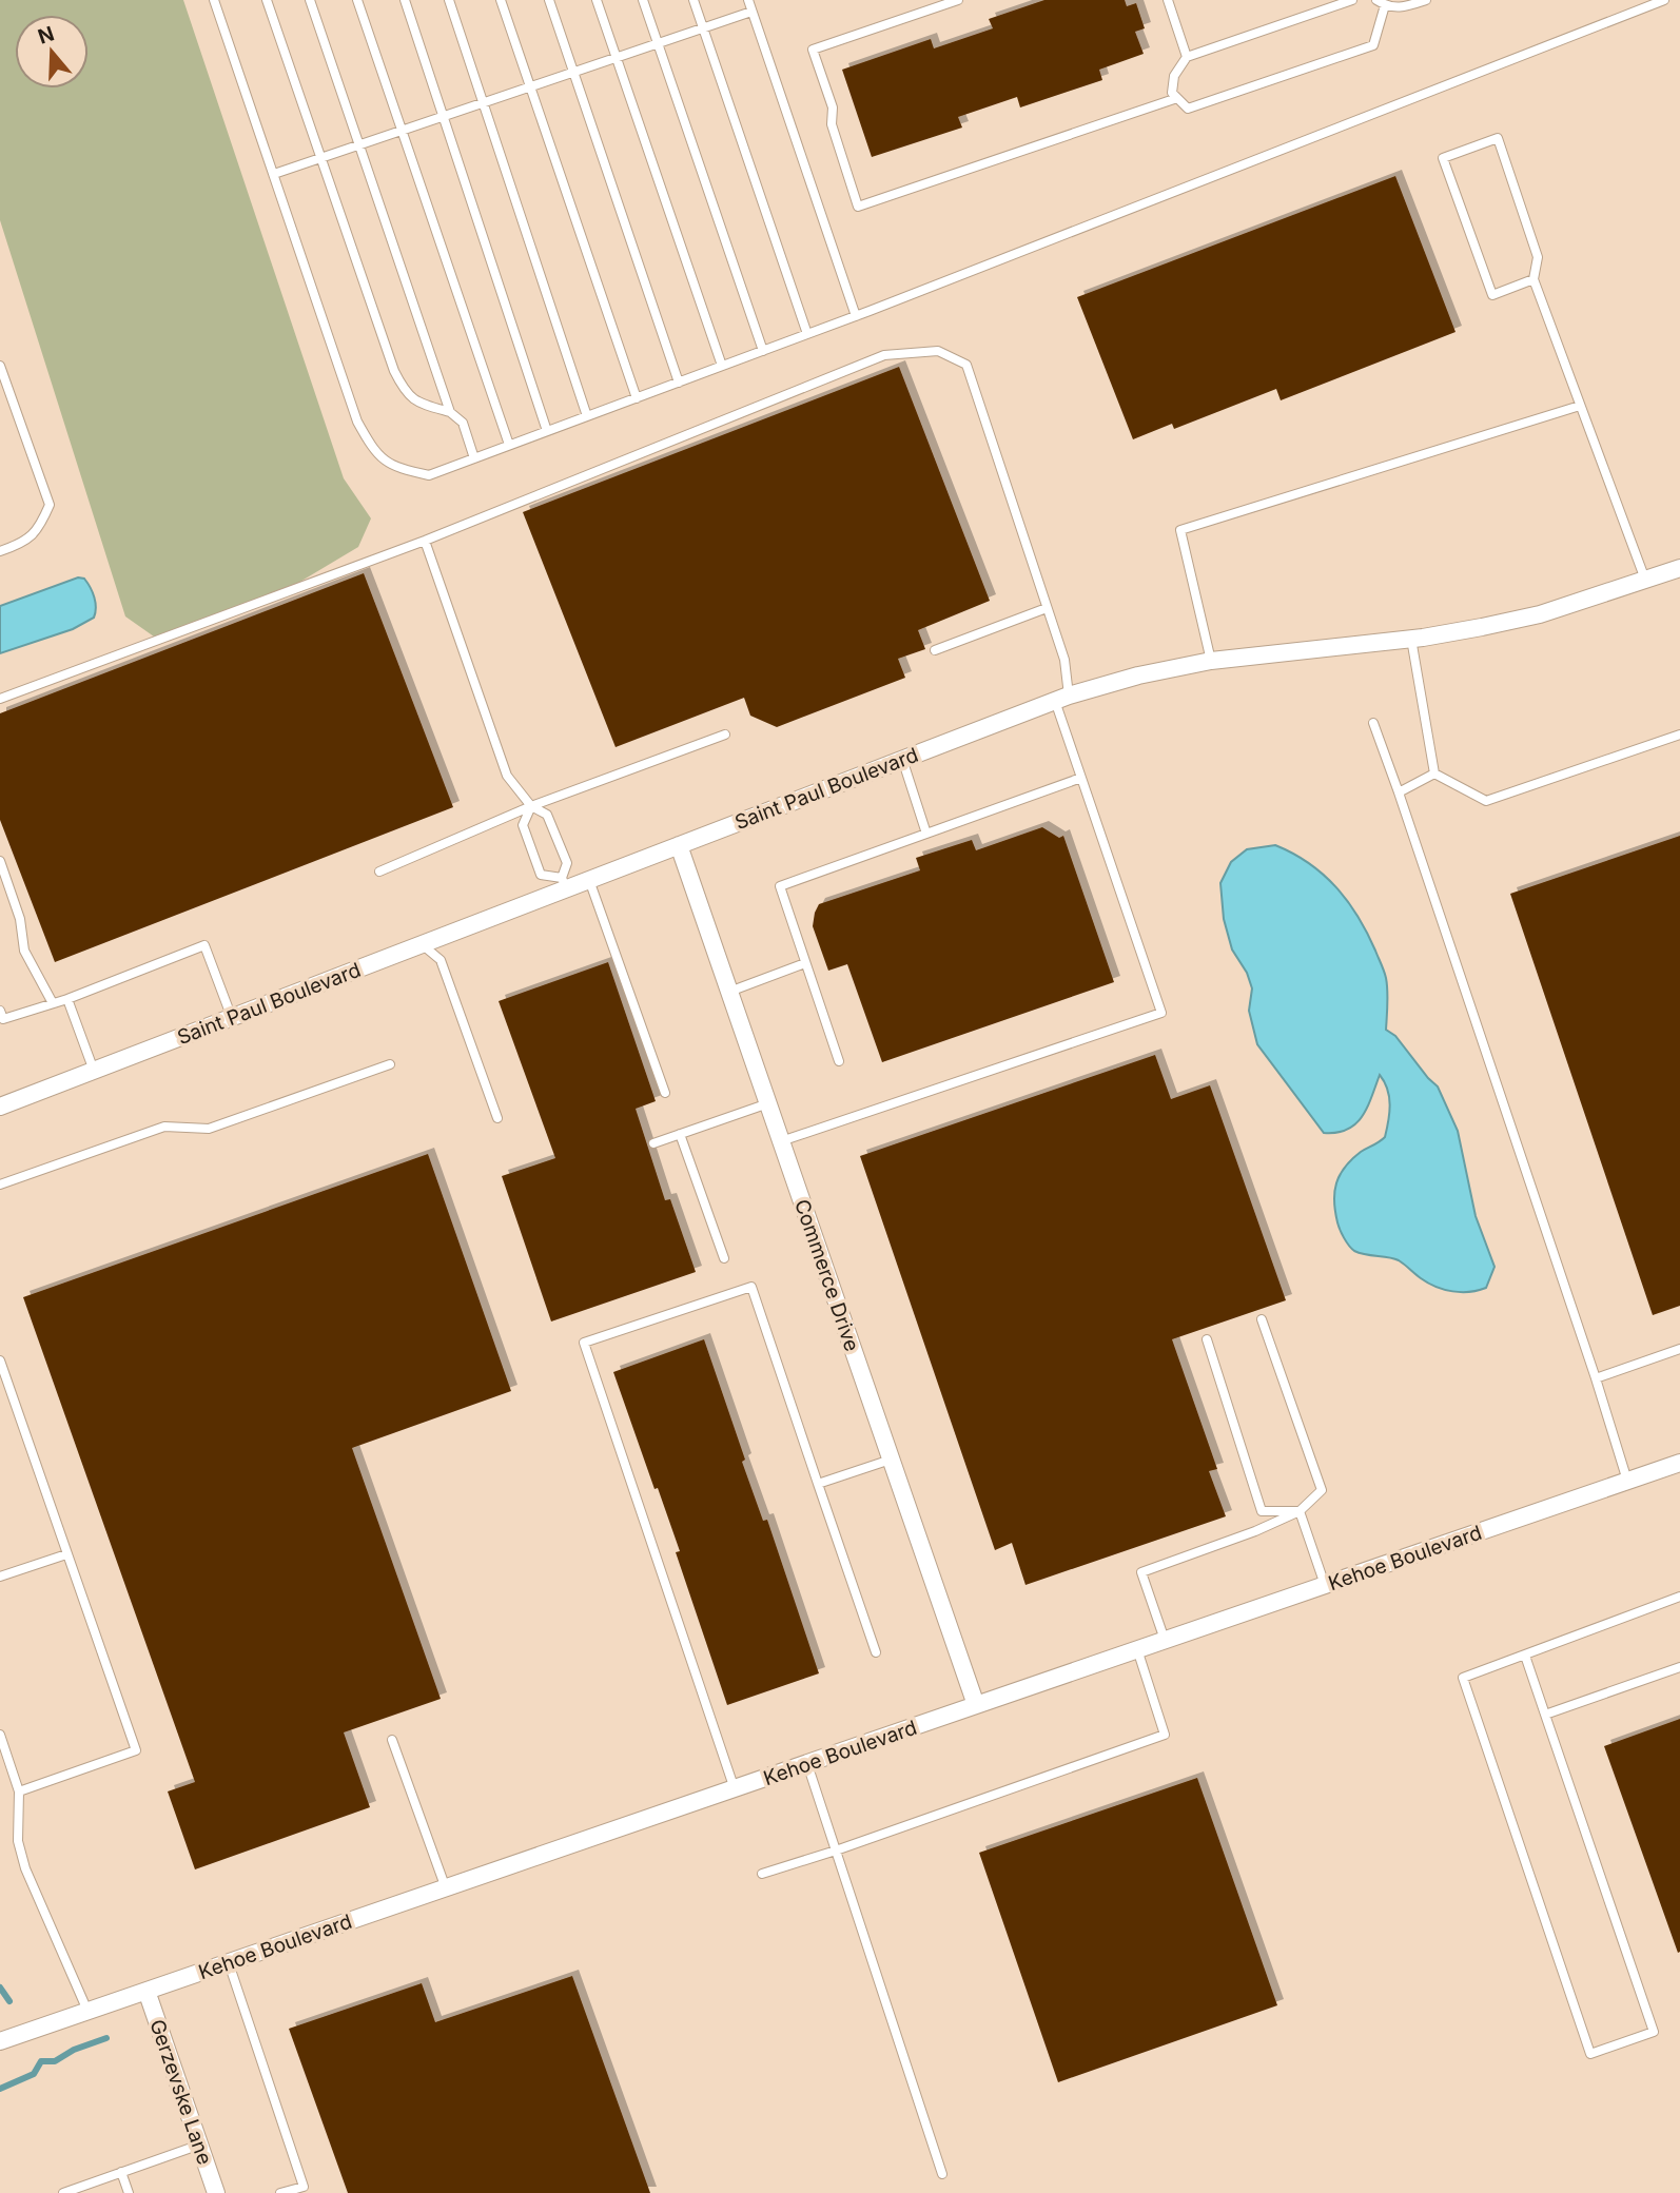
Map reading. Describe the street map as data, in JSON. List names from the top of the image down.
{
  "streets": {
    "street": [
      "Saint Paul Boulevard",
      "Commerce Drive",
      "Kehoe Boulevard",
      "Gerzevske Lane"
    ]
  },
  "crossings": [
    ["Saint Paul Boulevard", "Commerce Drive"],
    ["Commerce Drive", "Kehoe Boulevard"],
    ["Kehoe Boulevard", "Gerzevske Lane"]
  ],
  "north": "top"
}
